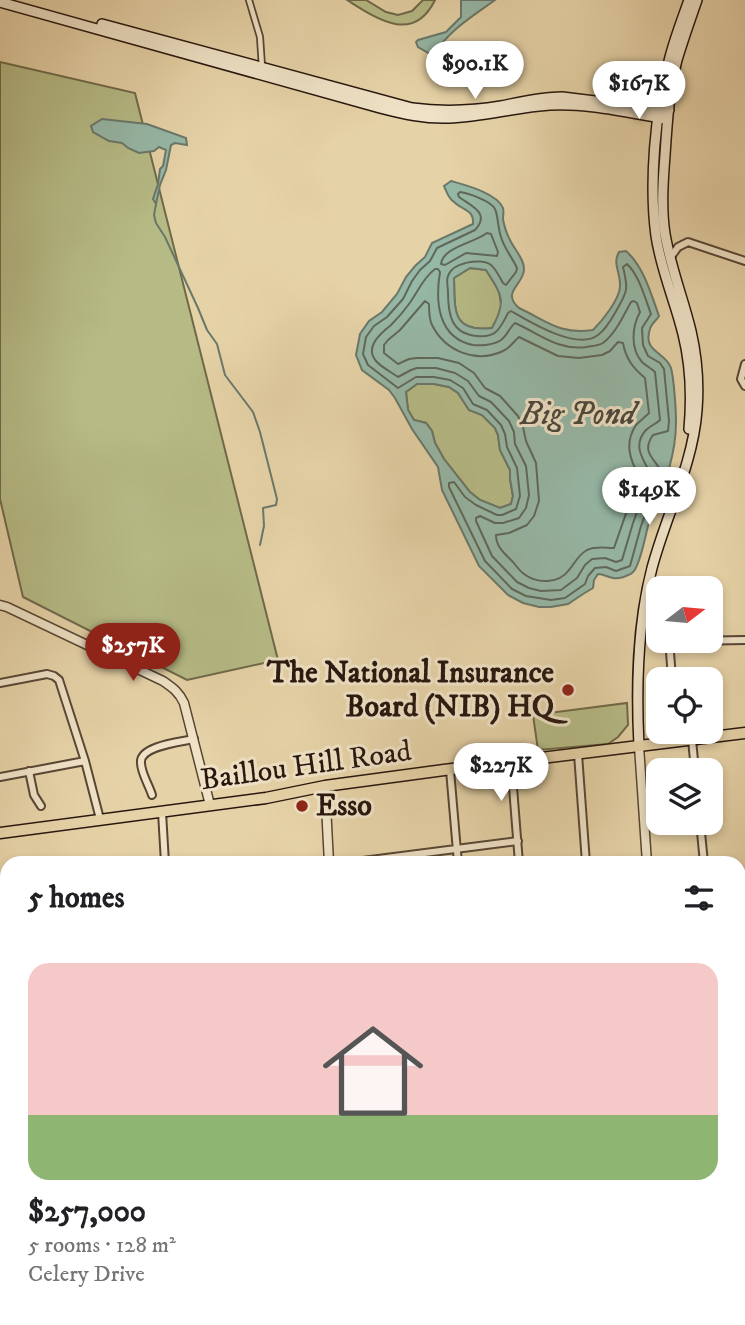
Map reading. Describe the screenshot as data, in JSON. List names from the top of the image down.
{
  "streets": {
    "main road": ["Baillou Hill Road"]
  },
  "water": ["Big Pond"],
  "places": ["The National Insurance Board (NIB) HQ", "Esso"],
  "north": "right",
  "page": {
    "price": [
      "$90.1K",
      "$167K",
      "$149K",
      "$257K",
      "$227K"
    ],
    "heading": "5 homes",
    "list": [
      {
        "name": "$257,000",
        "note": "5 rooms · 128 m² · Celery Drive"
      }
    ]
  }
}
